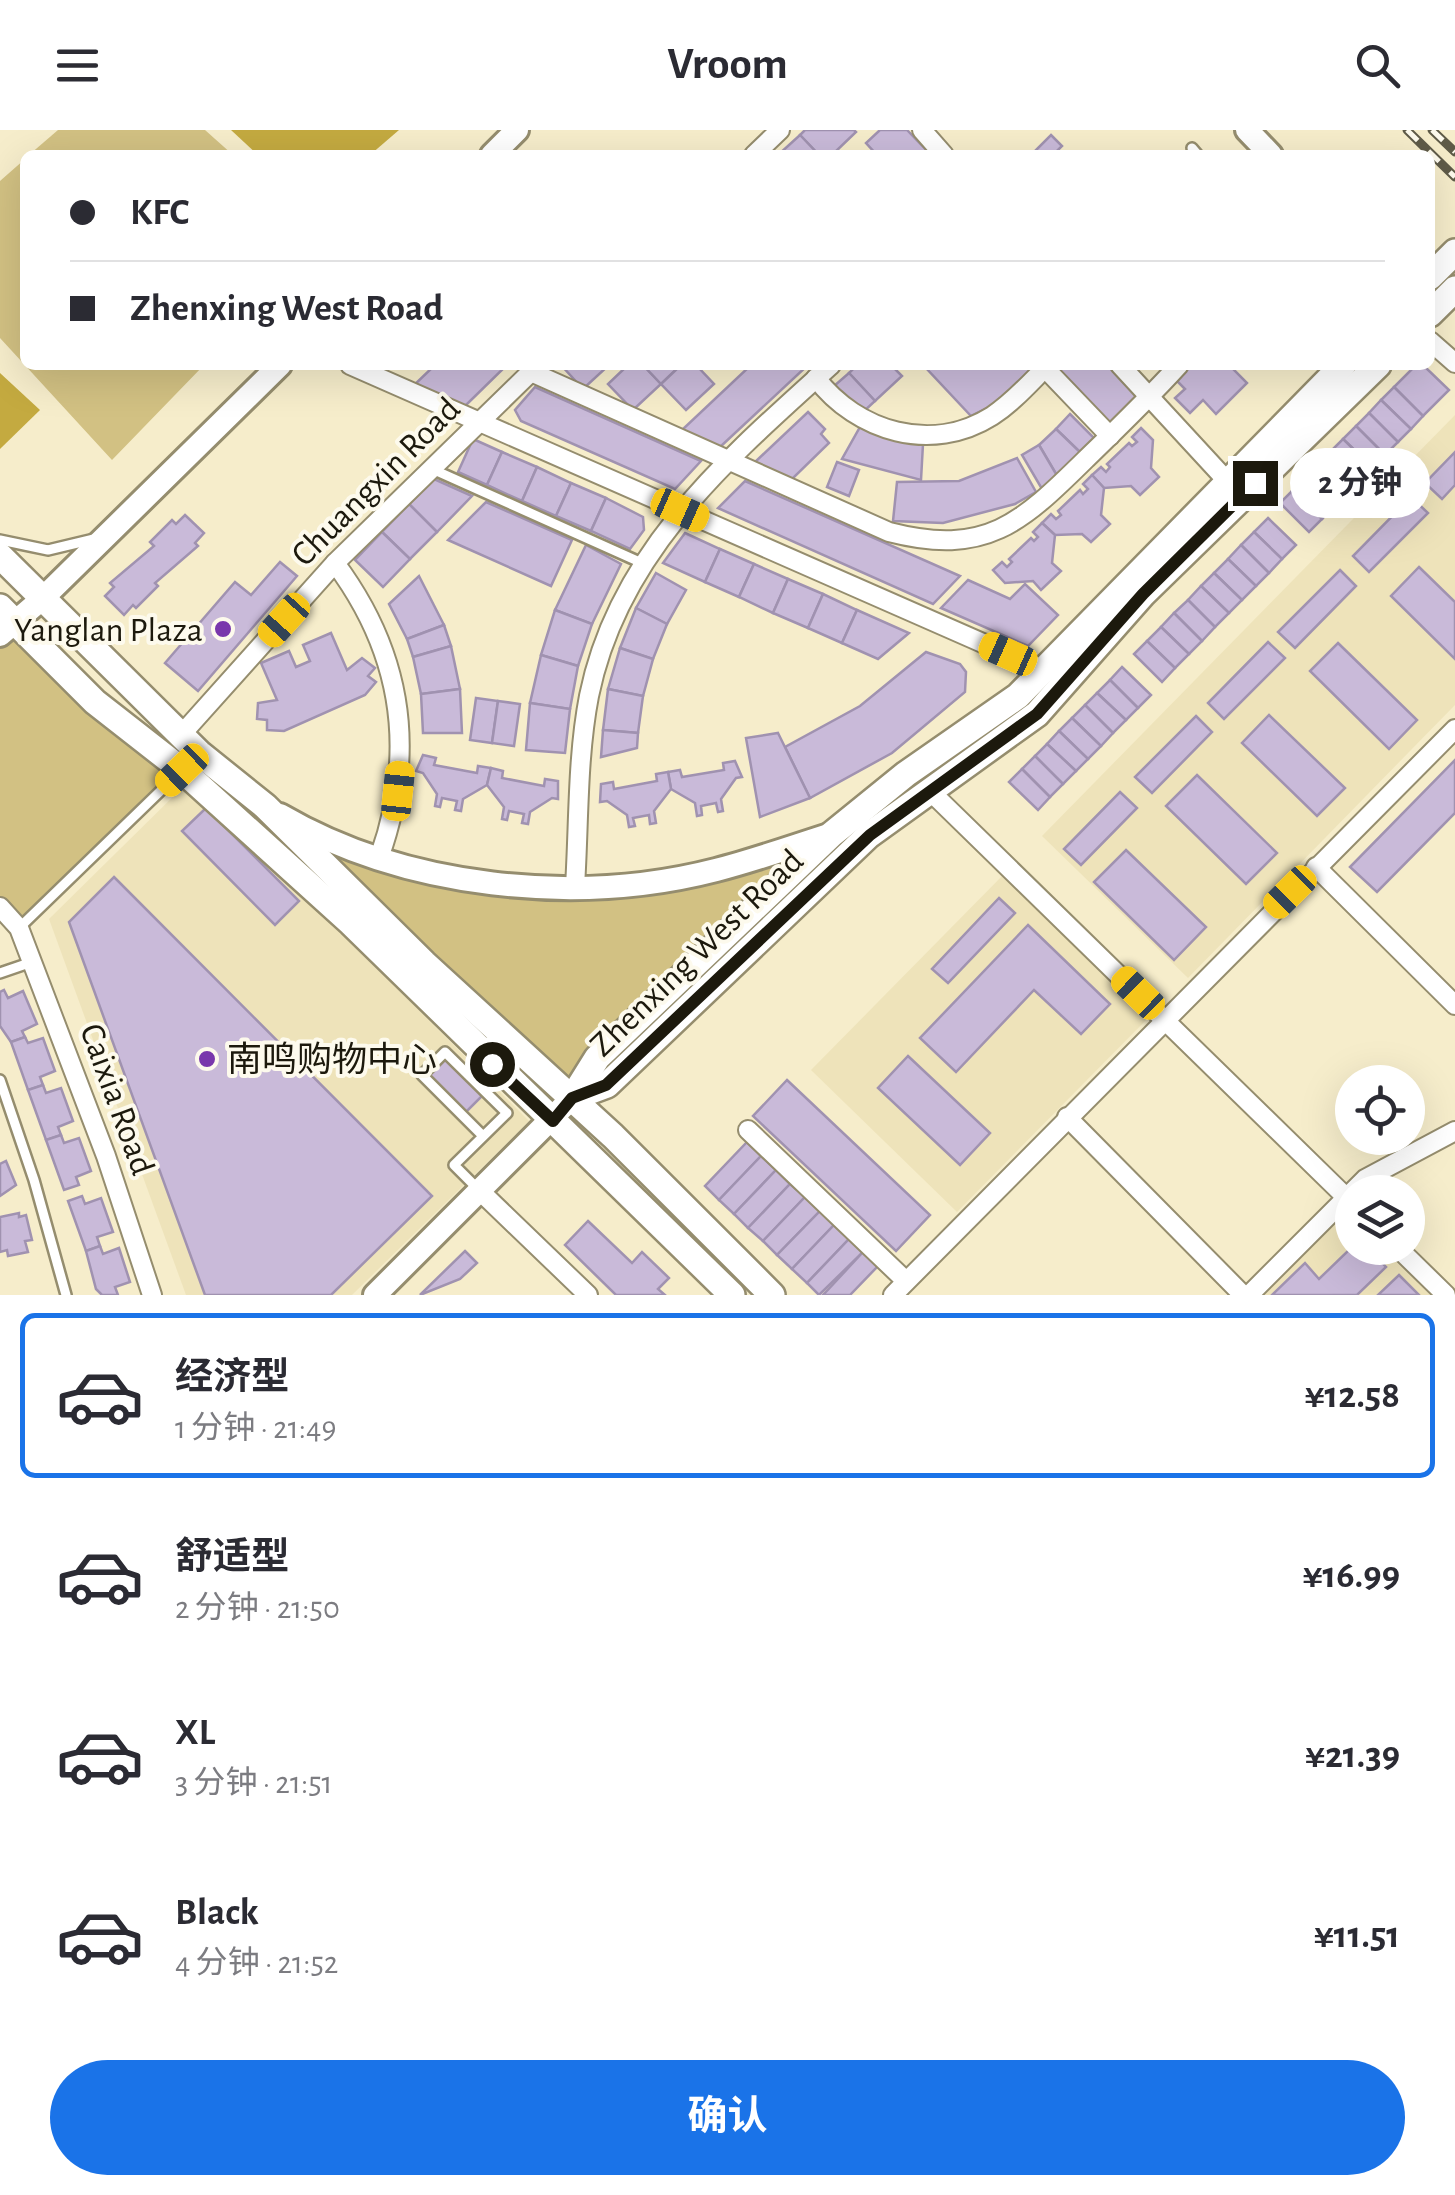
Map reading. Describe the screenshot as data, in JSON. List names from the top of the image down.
{
  "streets": {
    "main road": ["Zhenxing West Road"],
    "street": ["Chuangxin Road", "Caixia Road"]
  },
  "places": ["Yanglan Plaza", "南鸣购物中心"],
  "page": {
    "header": "Vroom",
    "banner": ["KFC", "Zhenxing West Road"],
    "bubble": "2 分钟",
    "list": [
      {
        "name": "经济型",
        "note": "1 分钟 · 21:49",
        "value": "¥12.58"
      },
      {
        "name": "舒适型",
        "note": "2 分钟 · 21:50",
        "value": "¥16.99"
      },
      {
        "name": "XL",
        "note": "3 分钟 · 21:51",
        "value": "¥21.39"
      },
      {
        "name": "Black",
        "note": "4 分钟 · 21:52",
        "value": "¥11.51"
      }
    ],
    "buttons": "确认"
  }
}
